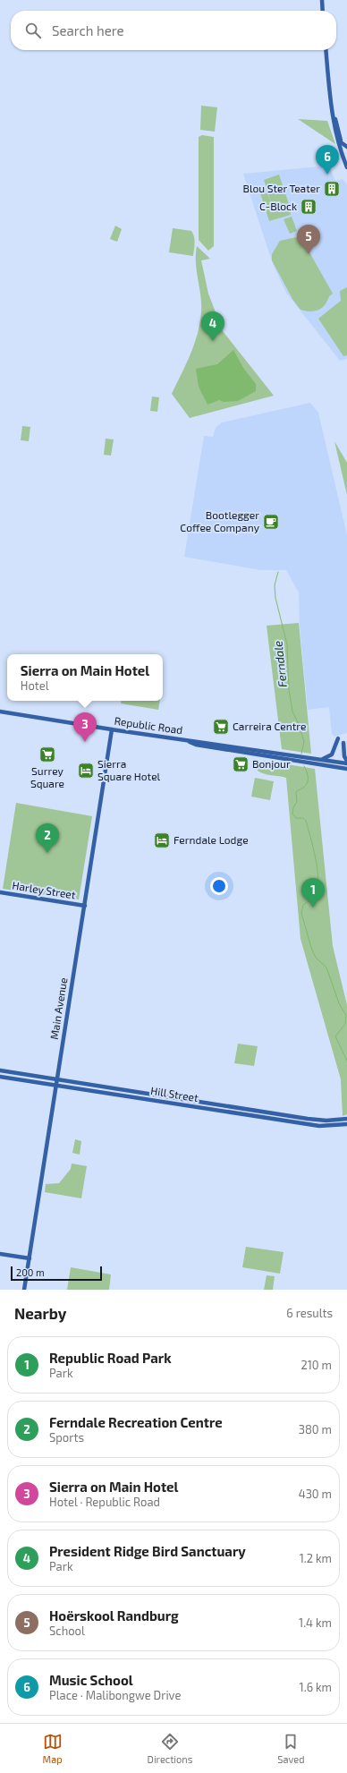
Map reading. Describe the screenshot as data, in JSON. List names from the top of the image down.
{
  "streets": {
    "main road": [
      "Republic Road",
      "Harley Street",
      "Main Avenue",
      "Hill Street"
    ]
  },
  "crossings": [
    ["Republic Road", "Main Avenue"],
    ["Harley Street", "Main Avenue"],
    ["Main Avenue", "Hill Street"]
  ],
  "water": ["Ferndale"],
  "places": {
    "building": ["Blou Ster Teater", "C-Block"],
    "cafe": ["Bootlegger Coffee Company"],
    "supermarket": ["Carreira Centre", "Surrey Square", "Bonjour"],
    "hotel": ["Sierra Square Hotel", "Ferndale Lodge"]
  },
  "scale_bar": "200 m",
  "page": {
    "search": "Search here",
    "pins": [
      "6",
      "5",
      "4",
      "3",
      "2",
      "1"
    ],
    "popup": ["Sierra on Main Hotel", "Hotel"],
    "scale": "200 m",
    "heading": ["Nearby", "6 results"],
    "list": [
      {
        "mark": "1",
        "name": "Republic Road Park",
        "note": "Park",
        "value": "210 m"
      },
      {
        "mark": "2",
        "name": "Ferndale Recreation Centre",
        "note": "Sports",
        "value": "380 m"
      },
      {
        "mark": "3",
        "name": "Sierra on Main Hotel",
        "note": "Hotel · Republic Road",
        "value": "430 m"
      },
      {
        "mark": "4",
        "name": "President Ridge Bird Sanctuary",
        "note": "Park",
        "value": "1.2 km"
      },
      {
        "mark": "5",
        "name": "Hoërskool Randburg",
        "note": "School",
        "value": "1.4 km"
      },
      {
        "mark": "6",
        "name": "Music School",
        "note": "Place · Malibongwe Drive",
        "value": "1.6 km"
      }
    ],
    "nav": ["Map", "Directions", "Saved"]
  }
}
